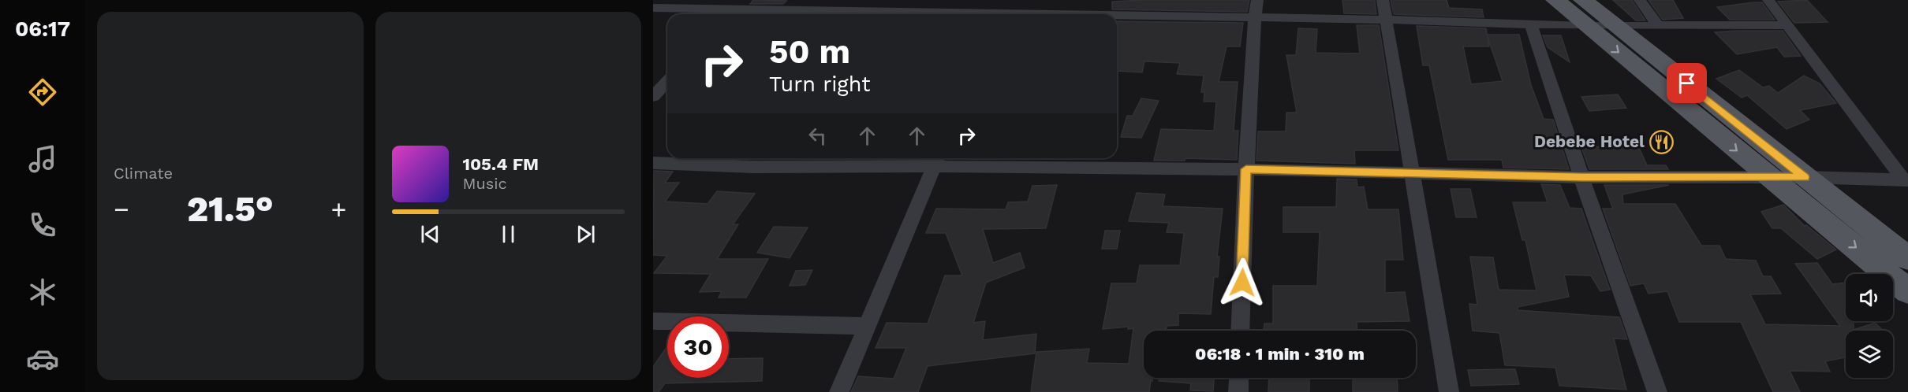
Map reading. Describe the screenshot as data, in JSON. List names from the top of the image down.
{
  "places": {
    "restaurant": ["Debebe Hotel"]
  },
  "page": {
    "tabs": "06:17",
    "tile": "Climate",
    "turn": ["50 m", "Turn right"],
    "song": ["105.4 FM", "Music"],
    "heat": ["−", "21.5°", "+"],
    "limit": "30",
    "trip": "06:18 · 1 min · 310 m"
  }
}
